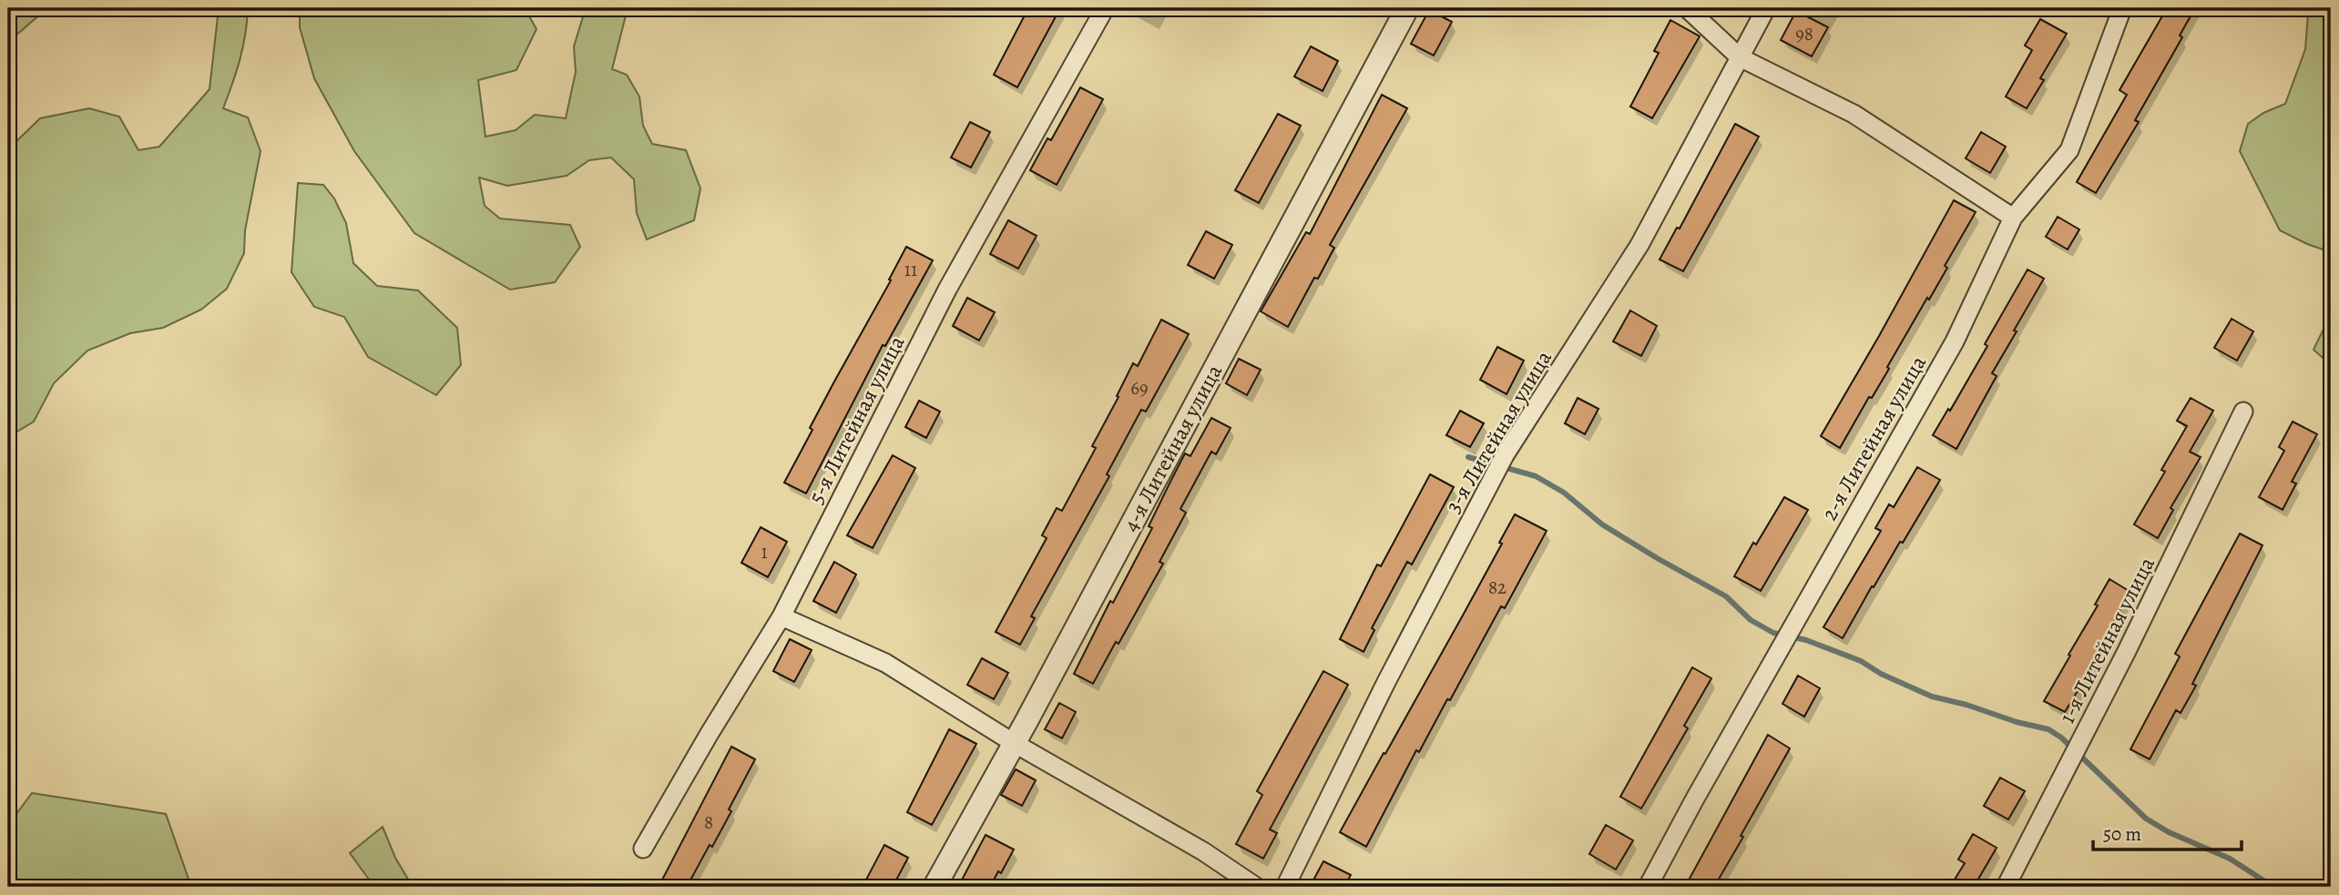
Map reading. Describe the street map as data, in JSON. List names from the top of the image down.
{
  "streets": {
    "street": [
      "5-я Литейная улица",
      "3-я Литейная улица",
      "2-я Литейная улица",
      "4-я Литейная улица",
      "1-я Литейная улица"
    ]
  },
  "house_numbers": [
    "98",
    "11",
    "69",
    "1",
    "82",
    "8"
  ],
  "scale_bar": "50 m"
}
